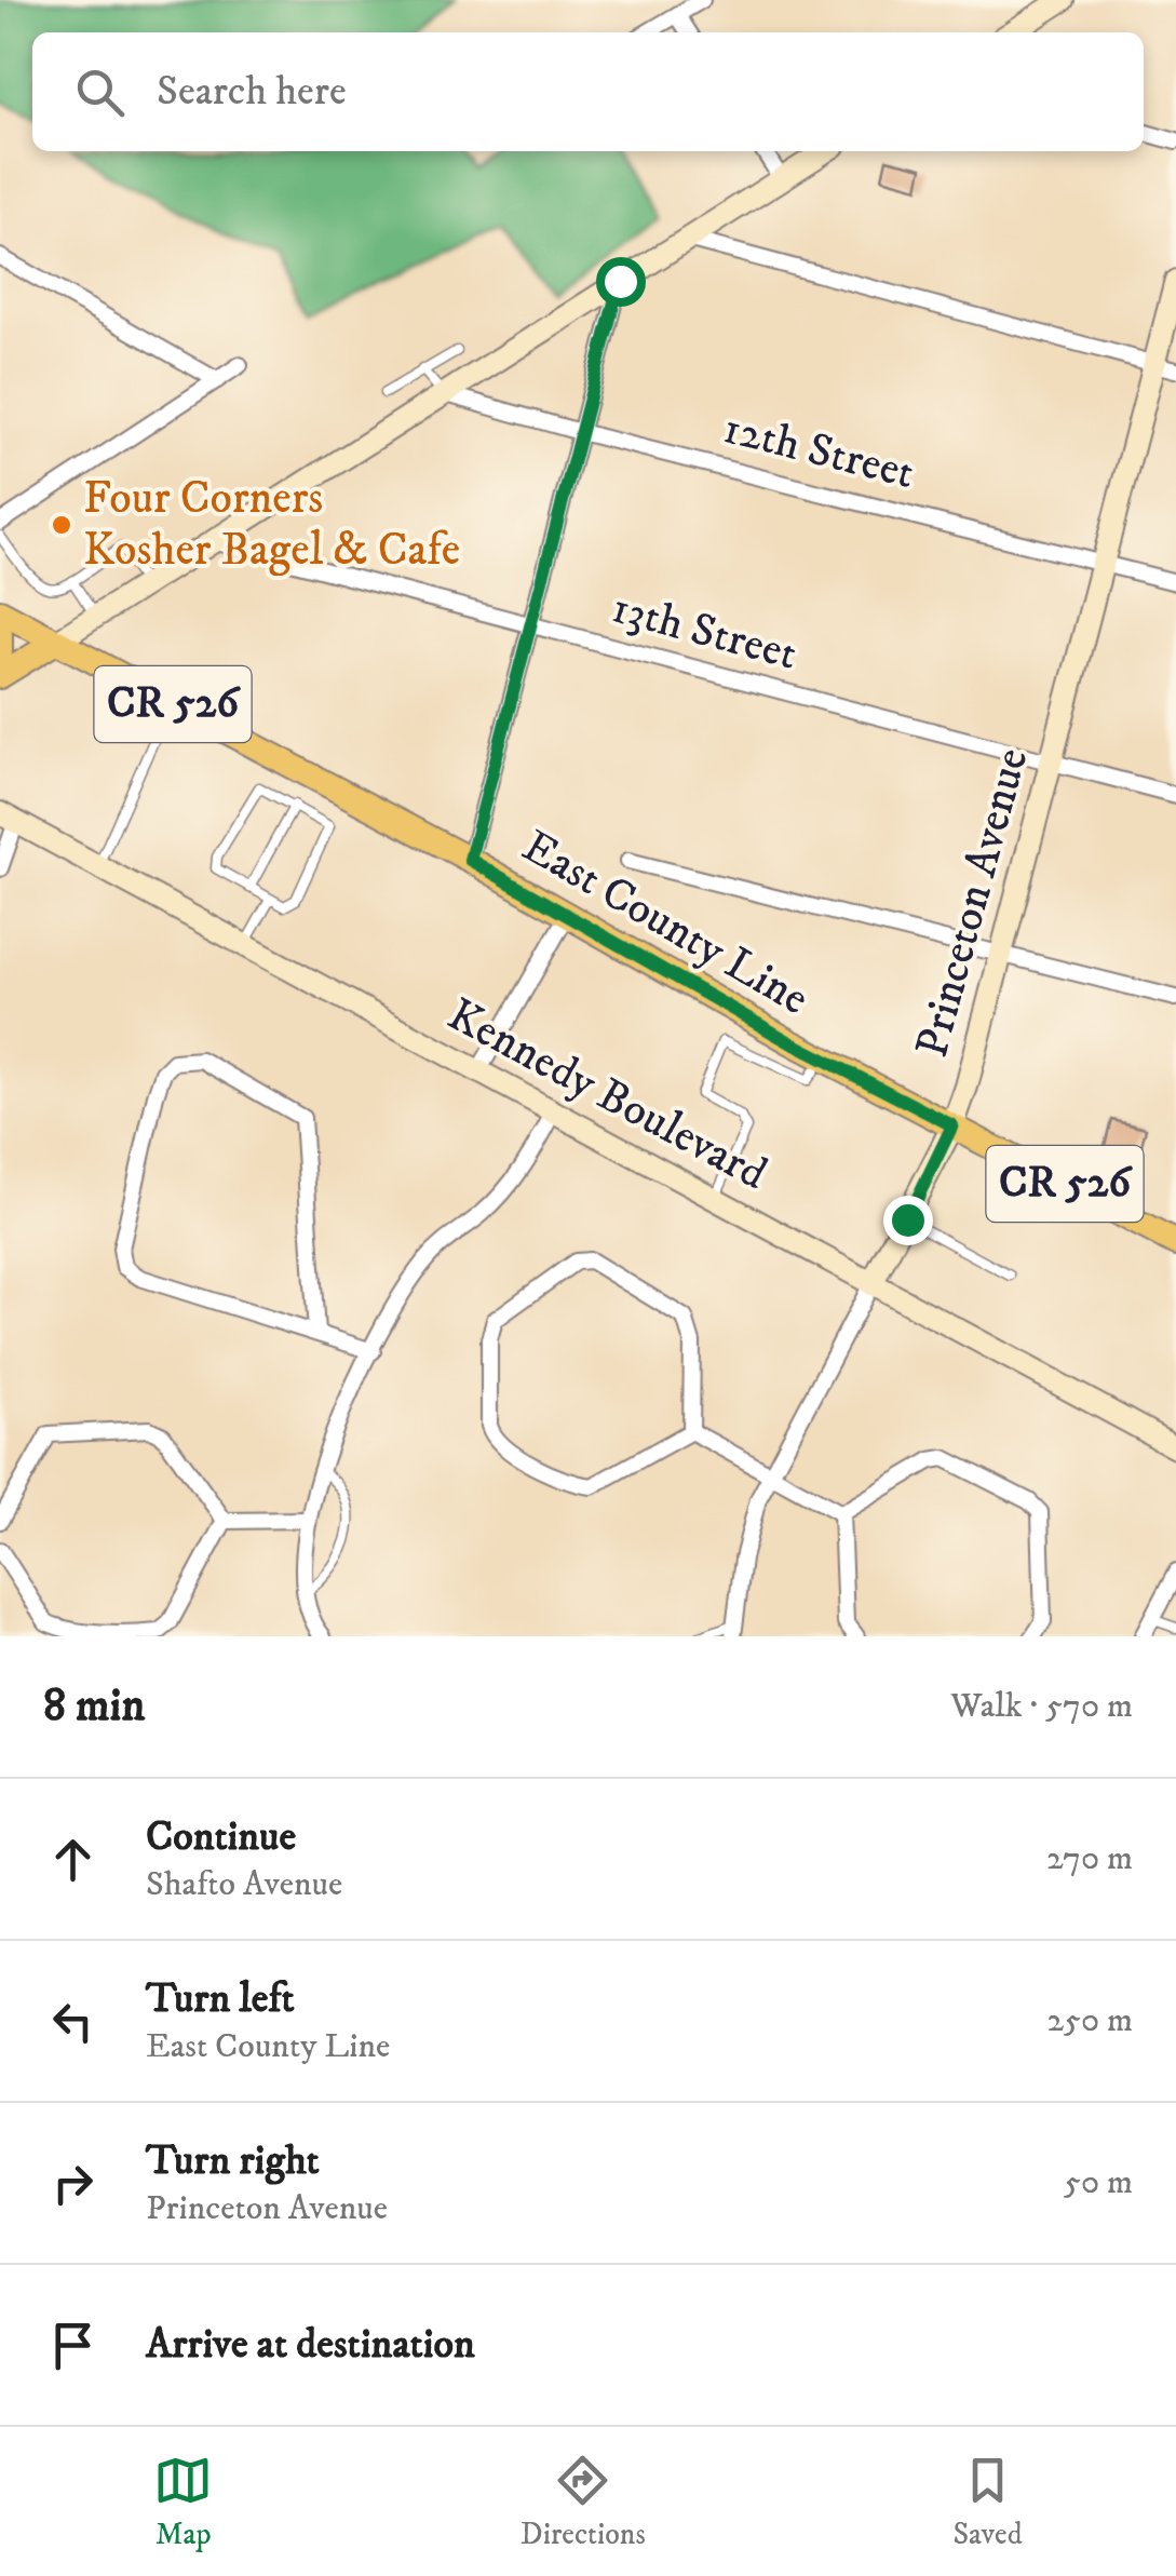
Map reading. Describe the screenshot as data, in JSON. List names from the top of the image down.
{
  "streets": {
    "main road": ["CR 526", "East County Line"],
    "street": [
      "12th Street",
      "13th Street",
      "Princeton Avenue",
      "Kennedy Boulevard"
    ]
  },
  "crossings": [
    ["12th Street", "Princeton Avenue"],
    ["13th Street", "Princeton Avenue"],
    ["Princeton Avenue", "East County Line"],
    ["Princeton Avenue", "Kennedy Boulevard"]
  ],
  "places": ["Four Corners Kosher Bagel & Cafe"],
  "page": {
    "search": "Search here",
    "heading": ["8 min", "Walk · 570 m"],
    "list": [
      ["Continue", "Shafto Avenue", "270 m"],
      ["Turn left", "East County Line", "250 m"],
      ["Turn right", "Princeton Avenue", "50 m"],
      "Arrive at destination"
    ],
    "nav": ["Map", "Directions", "Saved"]
  }
}
